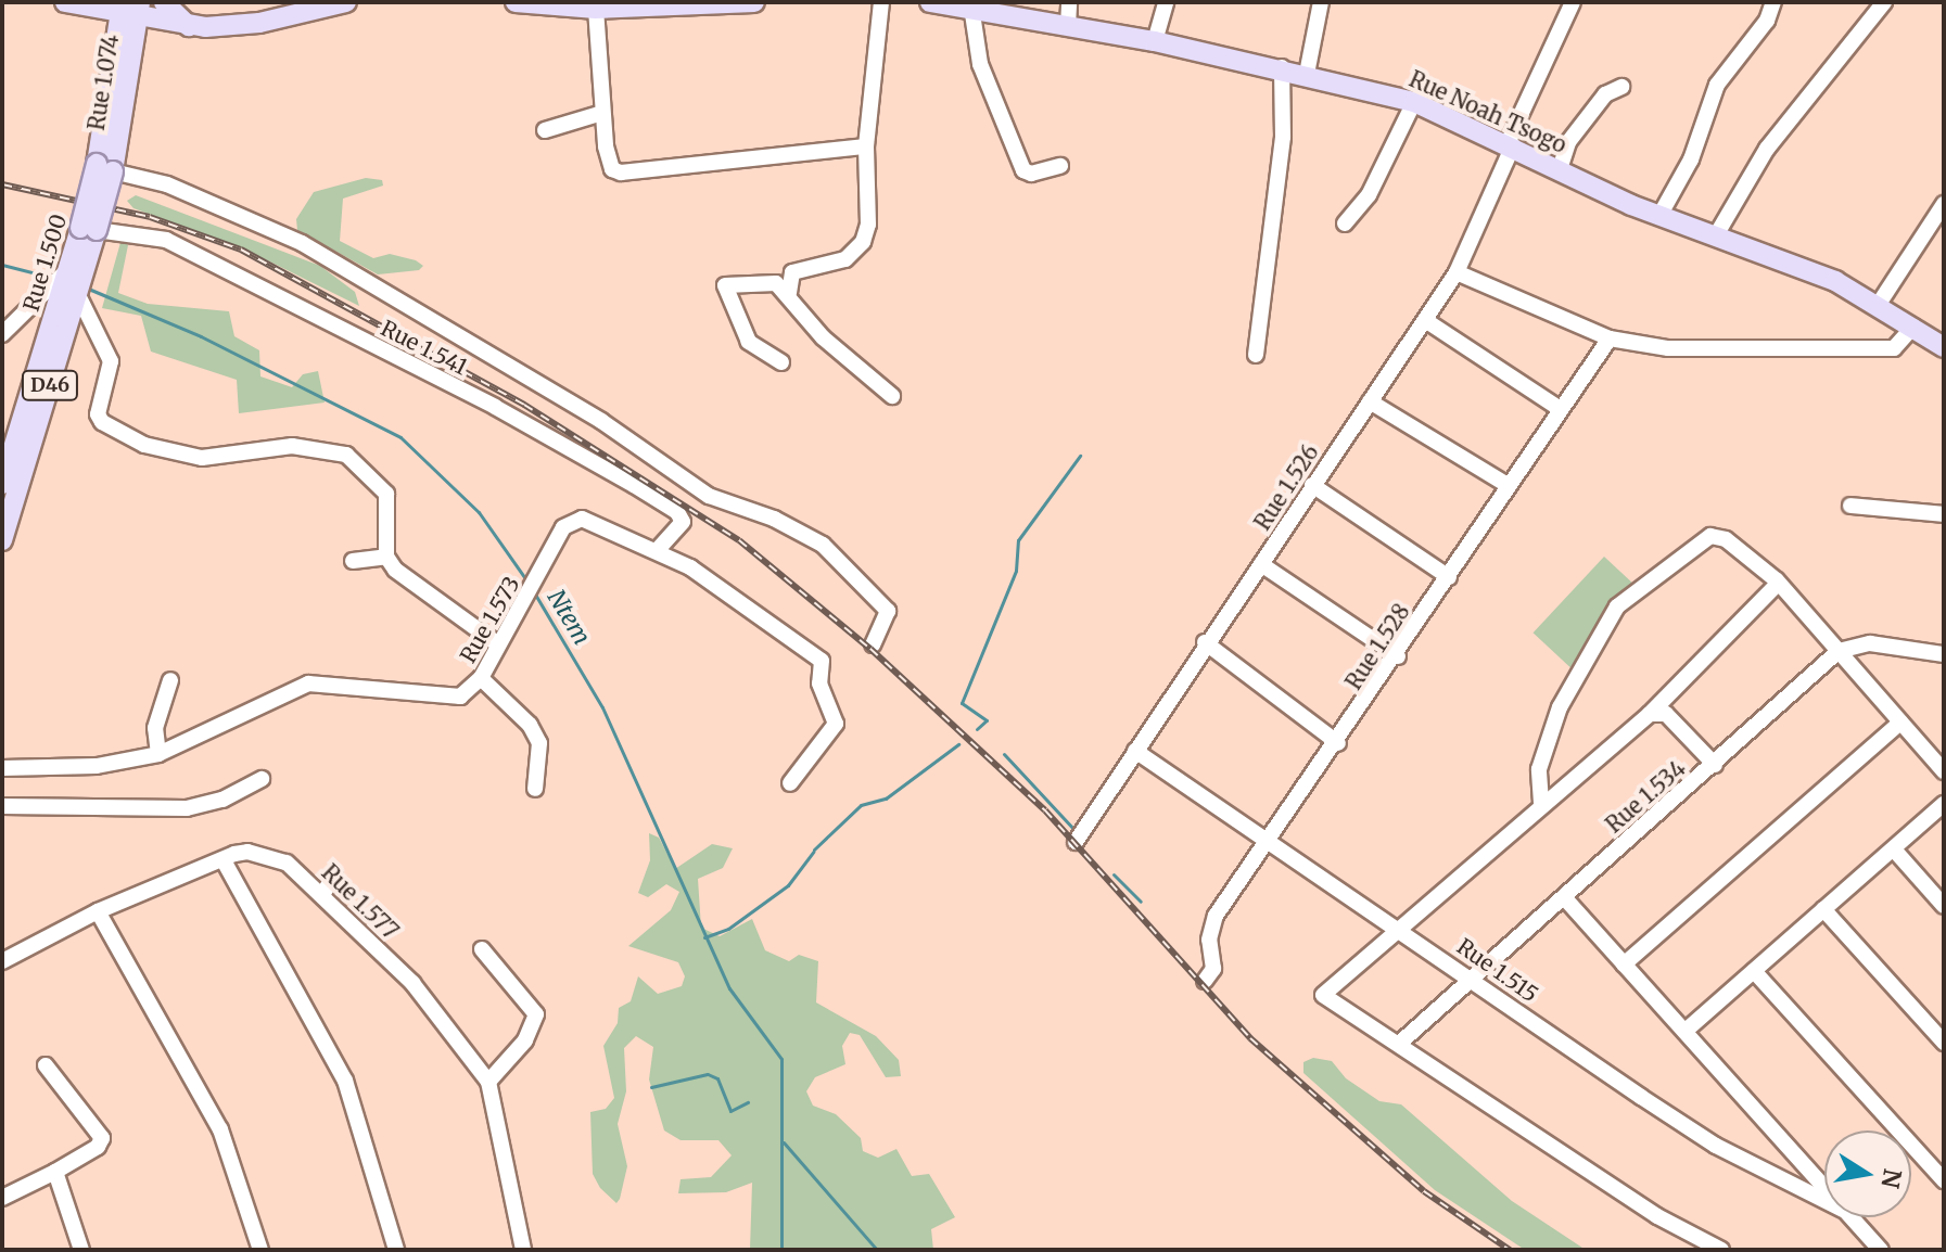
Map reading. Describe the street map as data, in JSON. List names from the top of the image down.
{
  "streets": {
    "main road": [
      "Rue 1.074",
      "Rue Noah Tsogo",
      "Rue 1.500",
      "D46"
    ],
    "street": [
      "Rue 1.541",
      "Rue 1.526",
      "Rue 1.573",
      "Rue 1.528",
      "Rue 1.534",
      "Rue 1.577",
      "Rue 1.515"
    ]
  },
  "crossings": [
    ["Rue 1.074", "D46"],
    ["Rue Noah Tsogo", "Rue 1.526"],
    ["Rue 1.500", "Rue 1.541"],
    ["Rue 1.500", "D46"],
    ["Rue 1.541", "D46"],
    ["Rue 1.541", "Rue 1.573"],
    ["Rue 1.526", "Rue 1.515"],
    ["Rue 1.528", "Rue 1.515"],
    ["Rue 1.534", "Rue 1.515"]
  ],
  "water": ["Ntem"],
  "north": "right"
}
